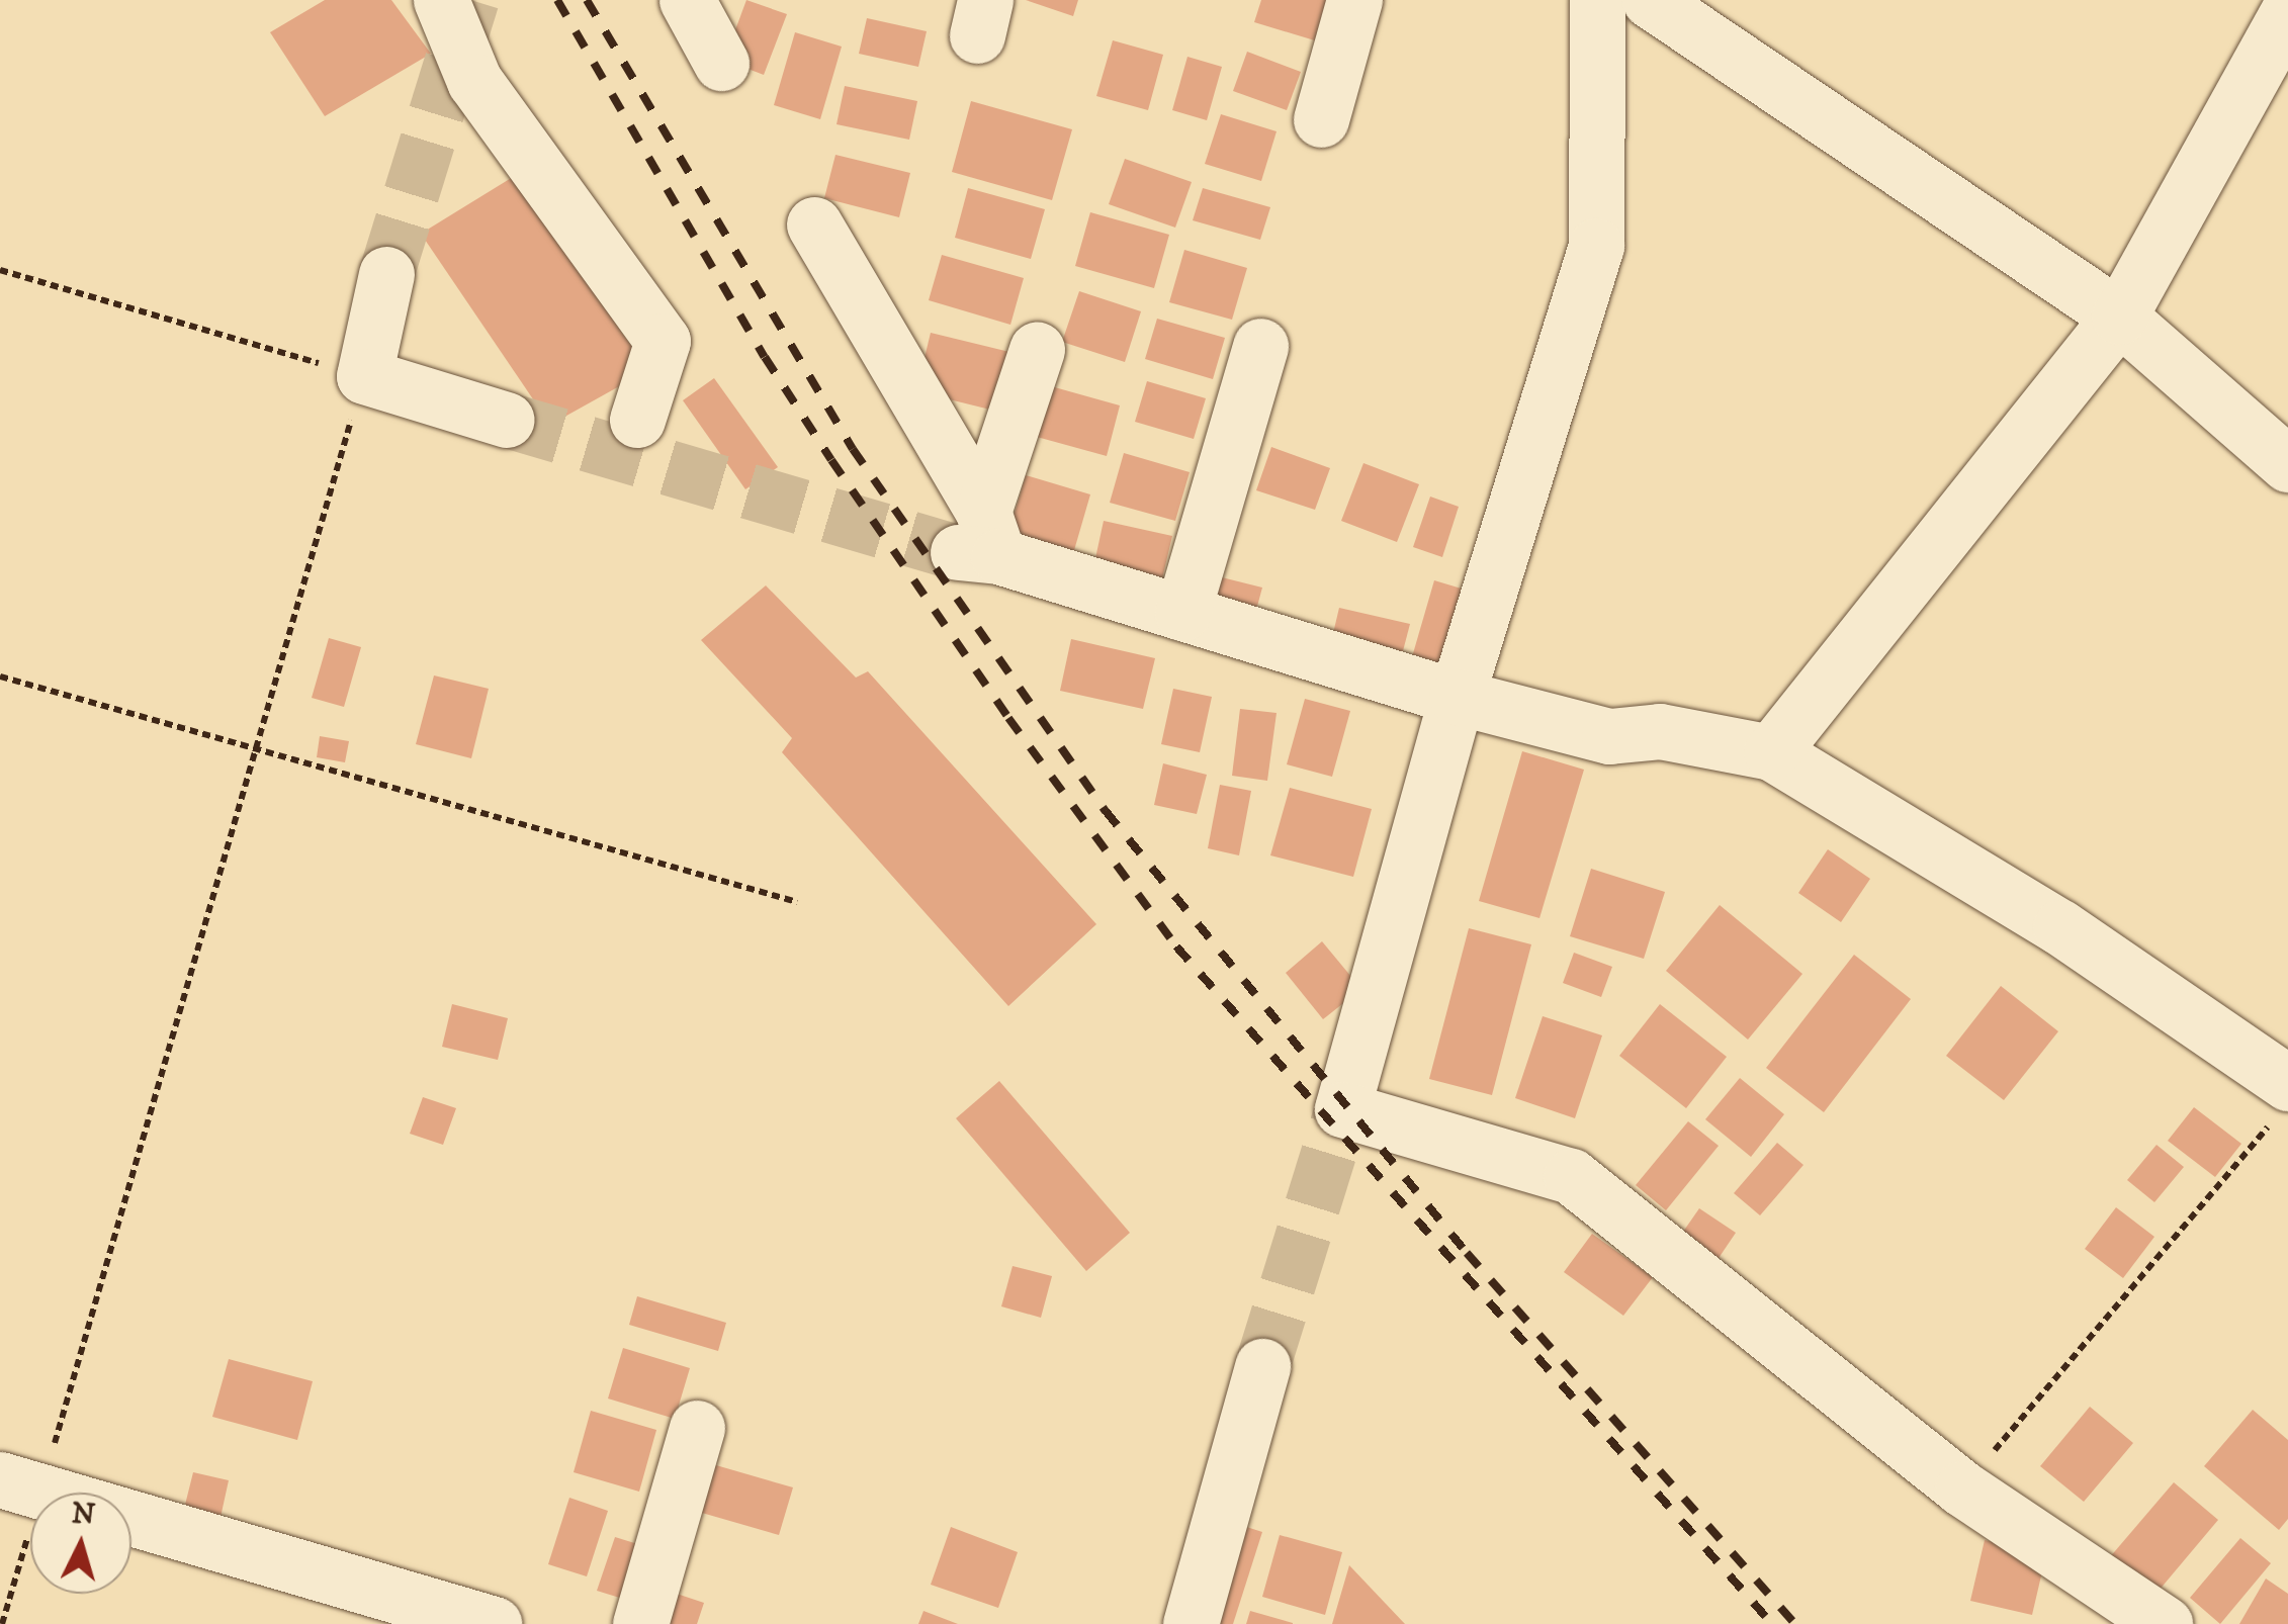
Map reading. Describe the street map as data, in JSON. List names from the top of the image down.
{
  "north": "top"
}
